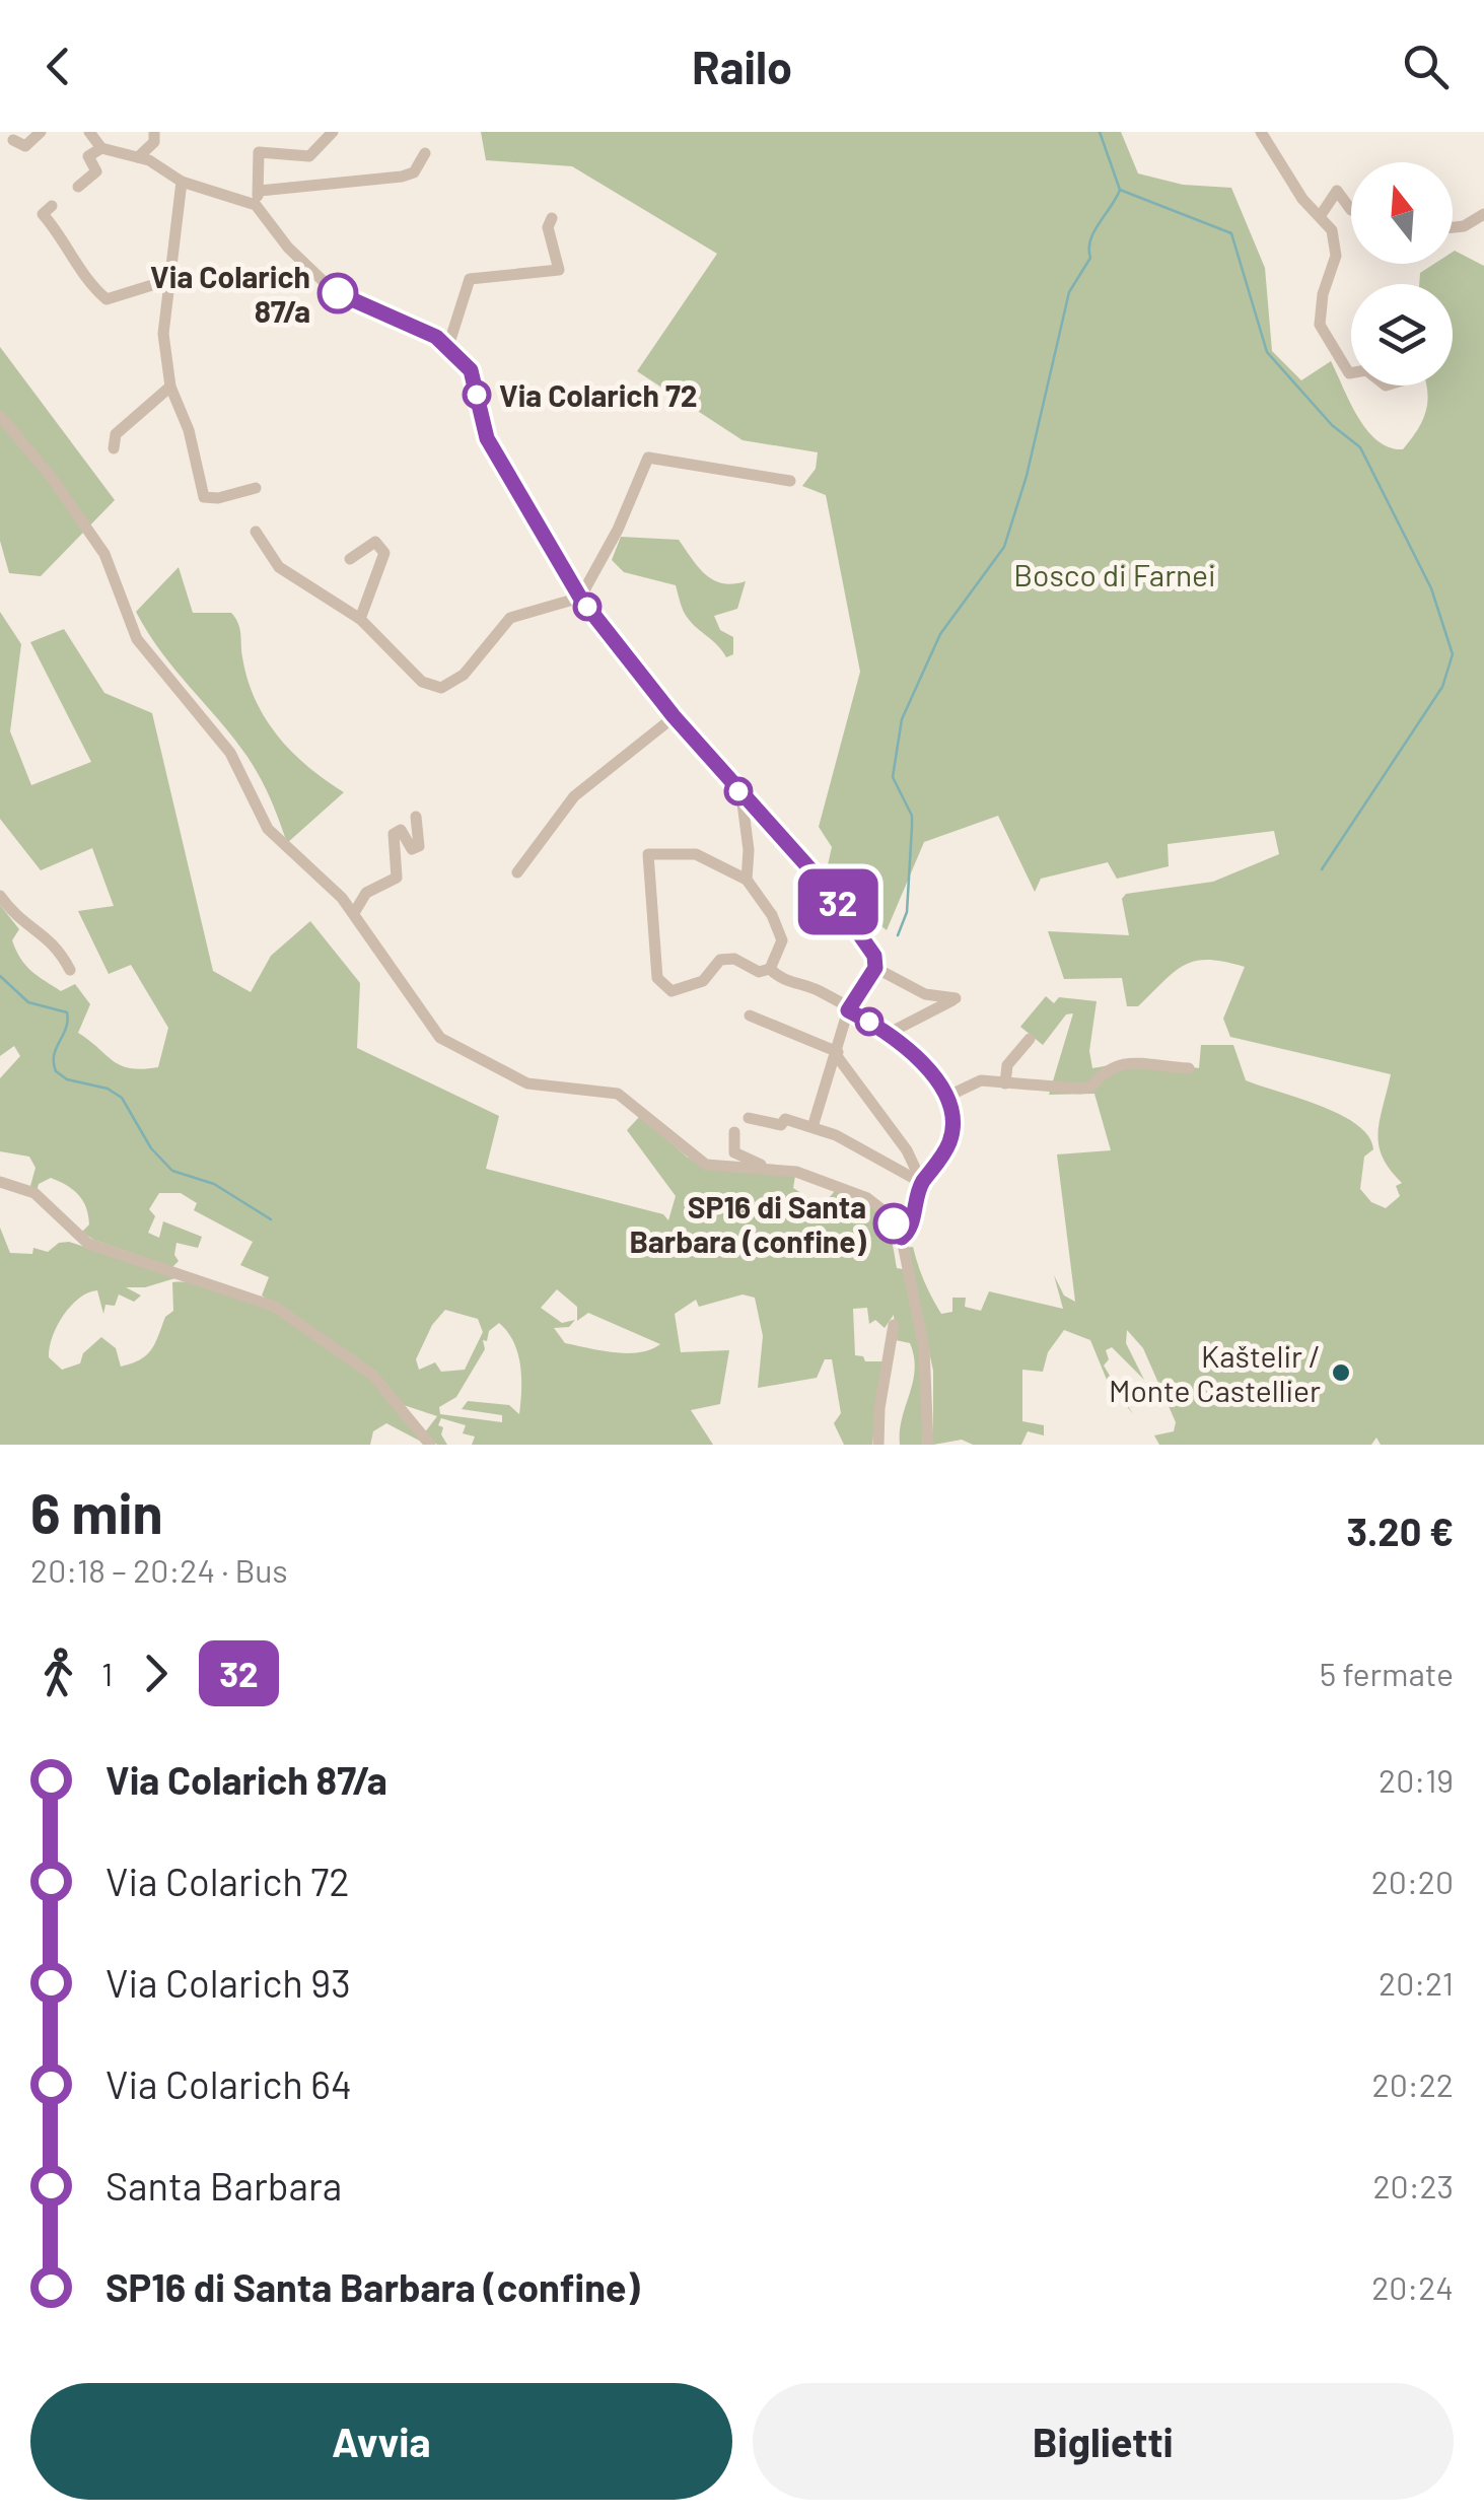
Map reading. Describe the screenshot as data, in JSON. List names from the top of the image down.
{
  "parks": ["Bosco di Farnei"],
  "places": [
    "Via Colarich 87/a",
    "Via Colarich 72",
    "SP16 di Santa Barbara (confine)",
    "Kaštelir / Monte Castellier"
  ],
  "lines": ["bus line 32"],
  "north": "top",
  "page": {
    "header": "Railo",
    "on_map": "32",
    "heading": ["6 min", "20:18 – 20:24 · Bus", "3.20 €"],
    "legs": ["1", "32", "5 fermate"],
    "list": [
      {
        "name": "Via Colarich 87/a",
        "value": "20:19"
      },
      {
        "name": "Via Colarich 72",
        "value": "20:20"
      },
      {
        "name": "Via Colarich 93",
        "value": "20:21"
      },
      {
        "name": "Via Colarich 64",
        "value": "20:22"
      },
      {
        "name": "Santa Barbara",
        "value": "20:23"
      },
      {
        "name": "SP16 di Santa Barbara (confine)",
        "value": "20:24"
      }
    ],
    "buttons": ["Avvia", "Biglietti"]
  }
}
